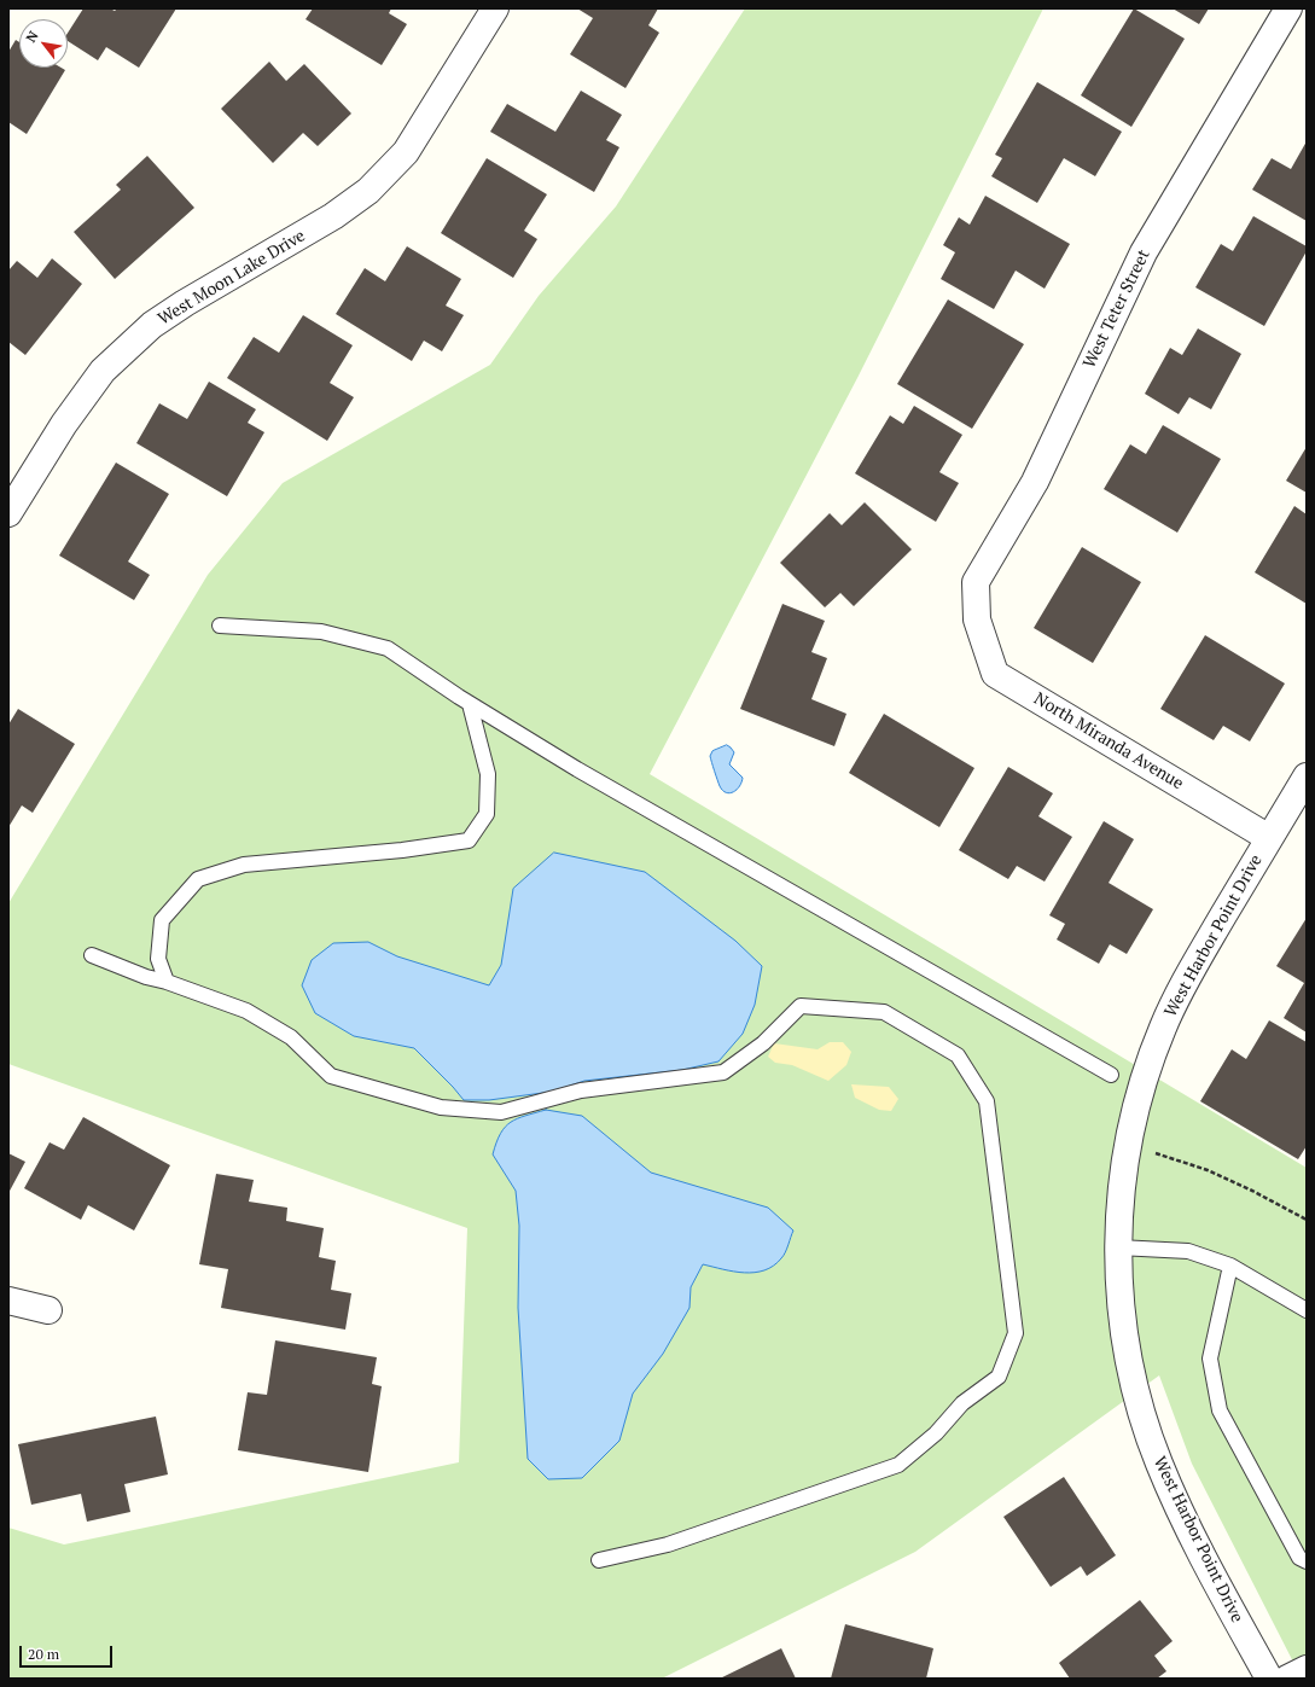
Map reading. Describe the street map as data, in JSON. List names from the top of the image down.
{
  "streets": {
    "street": [
      "West Moon Lake Drive",
      "West Teter Street",
      "North Miranda Avenue",
      "West Harbor Point Drive"
    ]
  },
  "crossings": [
    ["West Teter Street", "North Miranda Avenue"],
    ["North Miranda Avenue", "West Harbor Point Drive"]
  ],
  "scale_bar": "20 m",
  "north": "top left"
}
